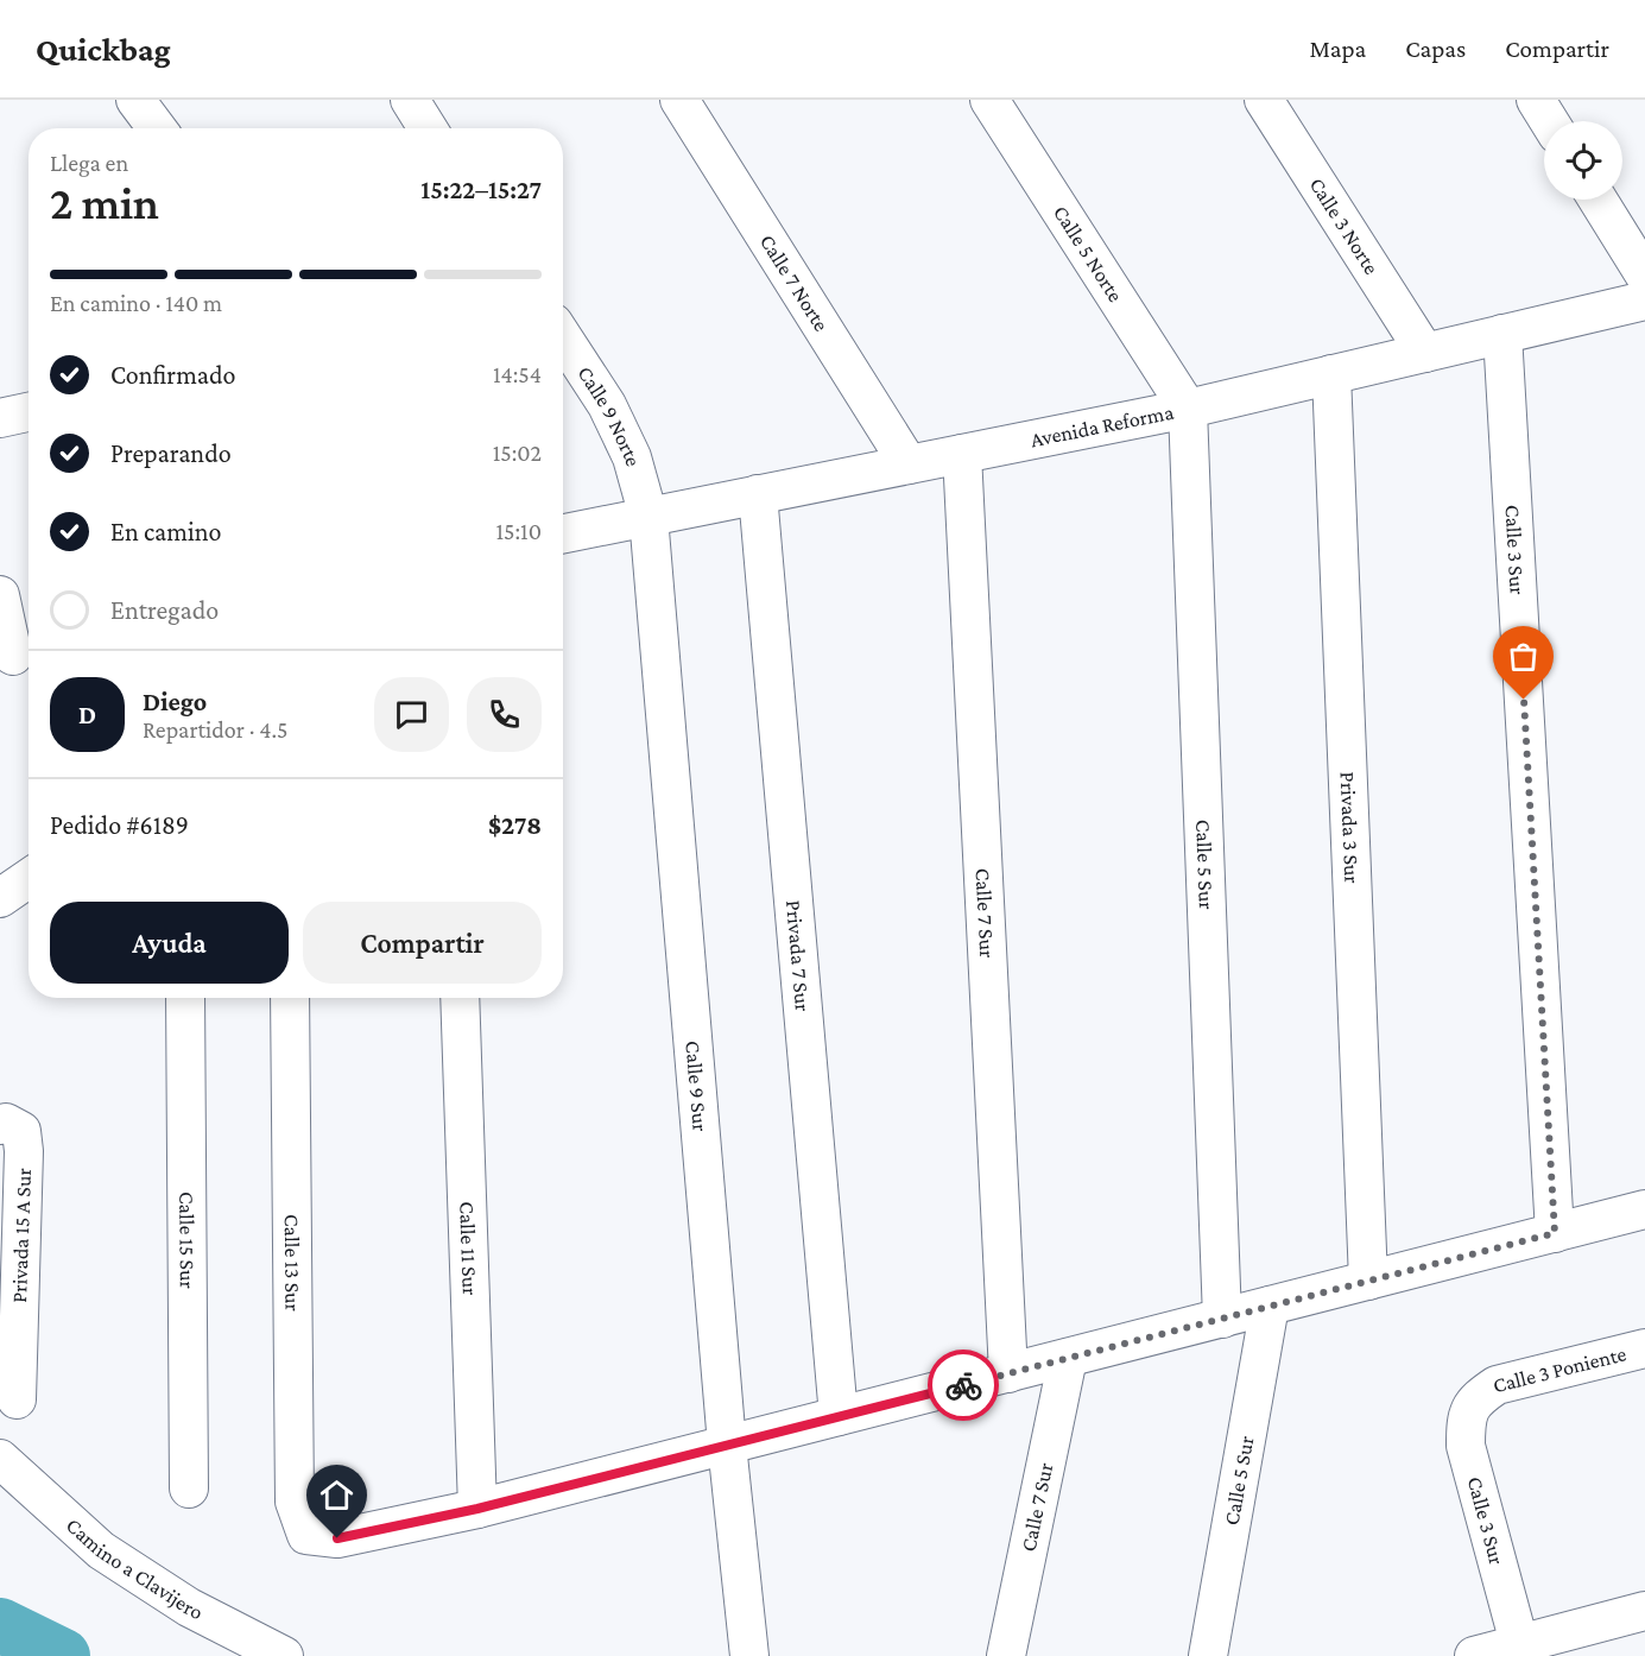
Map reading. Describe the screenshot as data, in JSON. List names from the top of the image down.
{
  "streets": {
    "street": [
      "Calle 3 Norte",
      "Calle 5 Norte",
      "Calle 7 Norte",
      "Calle 9 Norte",
      "Avenida Reforma",
      "Calle 3 Sur",
      "Privada 3 Sur",
      "Calle 5 Sur",
      "Calle 7 Sur",
      "Privada 7 Sur",
      "Calle 9 Sur",
      "Privada 15 A Sur",
      "Calle 15 Sur",
      "Calle 11 Sur",
      "Calle 13 Sur",
      "Calle 3 Poniente",
      "Camino a Clavijero"
    ]
  },
  "crossings": [
    ["Calle 3 Norte", "Avenida Reforma"],
    ["Calle 5 Norte", "Avenida Reforma"],
    ["Calle 5 Norte", "Calle 5 Sur"],
    ["Calle 7 Norte", "Avenida Reforma"],
    ["Calle 9 Norte", "Avenida Reforma"],
    ["Calle 9 Norte", "Calle 9 Sur"],
    ["Avenida Reforma", "Calle 3 Sur"],
    ["Avenida Reforma", "Privada 3 Sur"],
    ["Avenida Reforma", "Calle 5 Sur"],
    ["Avenida Reforma", "Calle 7 Sur"],
    ["Avenida Reforma", "Privada 7 Sur"],
    ["Avenida Reforma", "Calle 9 Sur"],
    ["Calle 3 Sur", "Calle 3 Poniente"],
    ["Calle 11 Sur", "Calle 13 Sur"]
  ],
  "page": {
    "header": "Quickbag",
    "nav": ["Mapa", "Capas", "Compartir"],
    "heading": ["2 min", "Llega en", "15:22–15:27"],
    "panel": [
      "Diego",
      "Repartidor · 4.5",
      "Pedido #6189",
      "$278"
    ],
    "bar": "En camino · 140 m",
    "list": [
      ["Confirmado", "14:54"],
      ["Preparando", "15:02"],
      ["En camino", "15:10"],
      "Entregado"
    ],
    "round": "D",
    "buttons": ["Ayuda", "Compartir"]
  }
}
